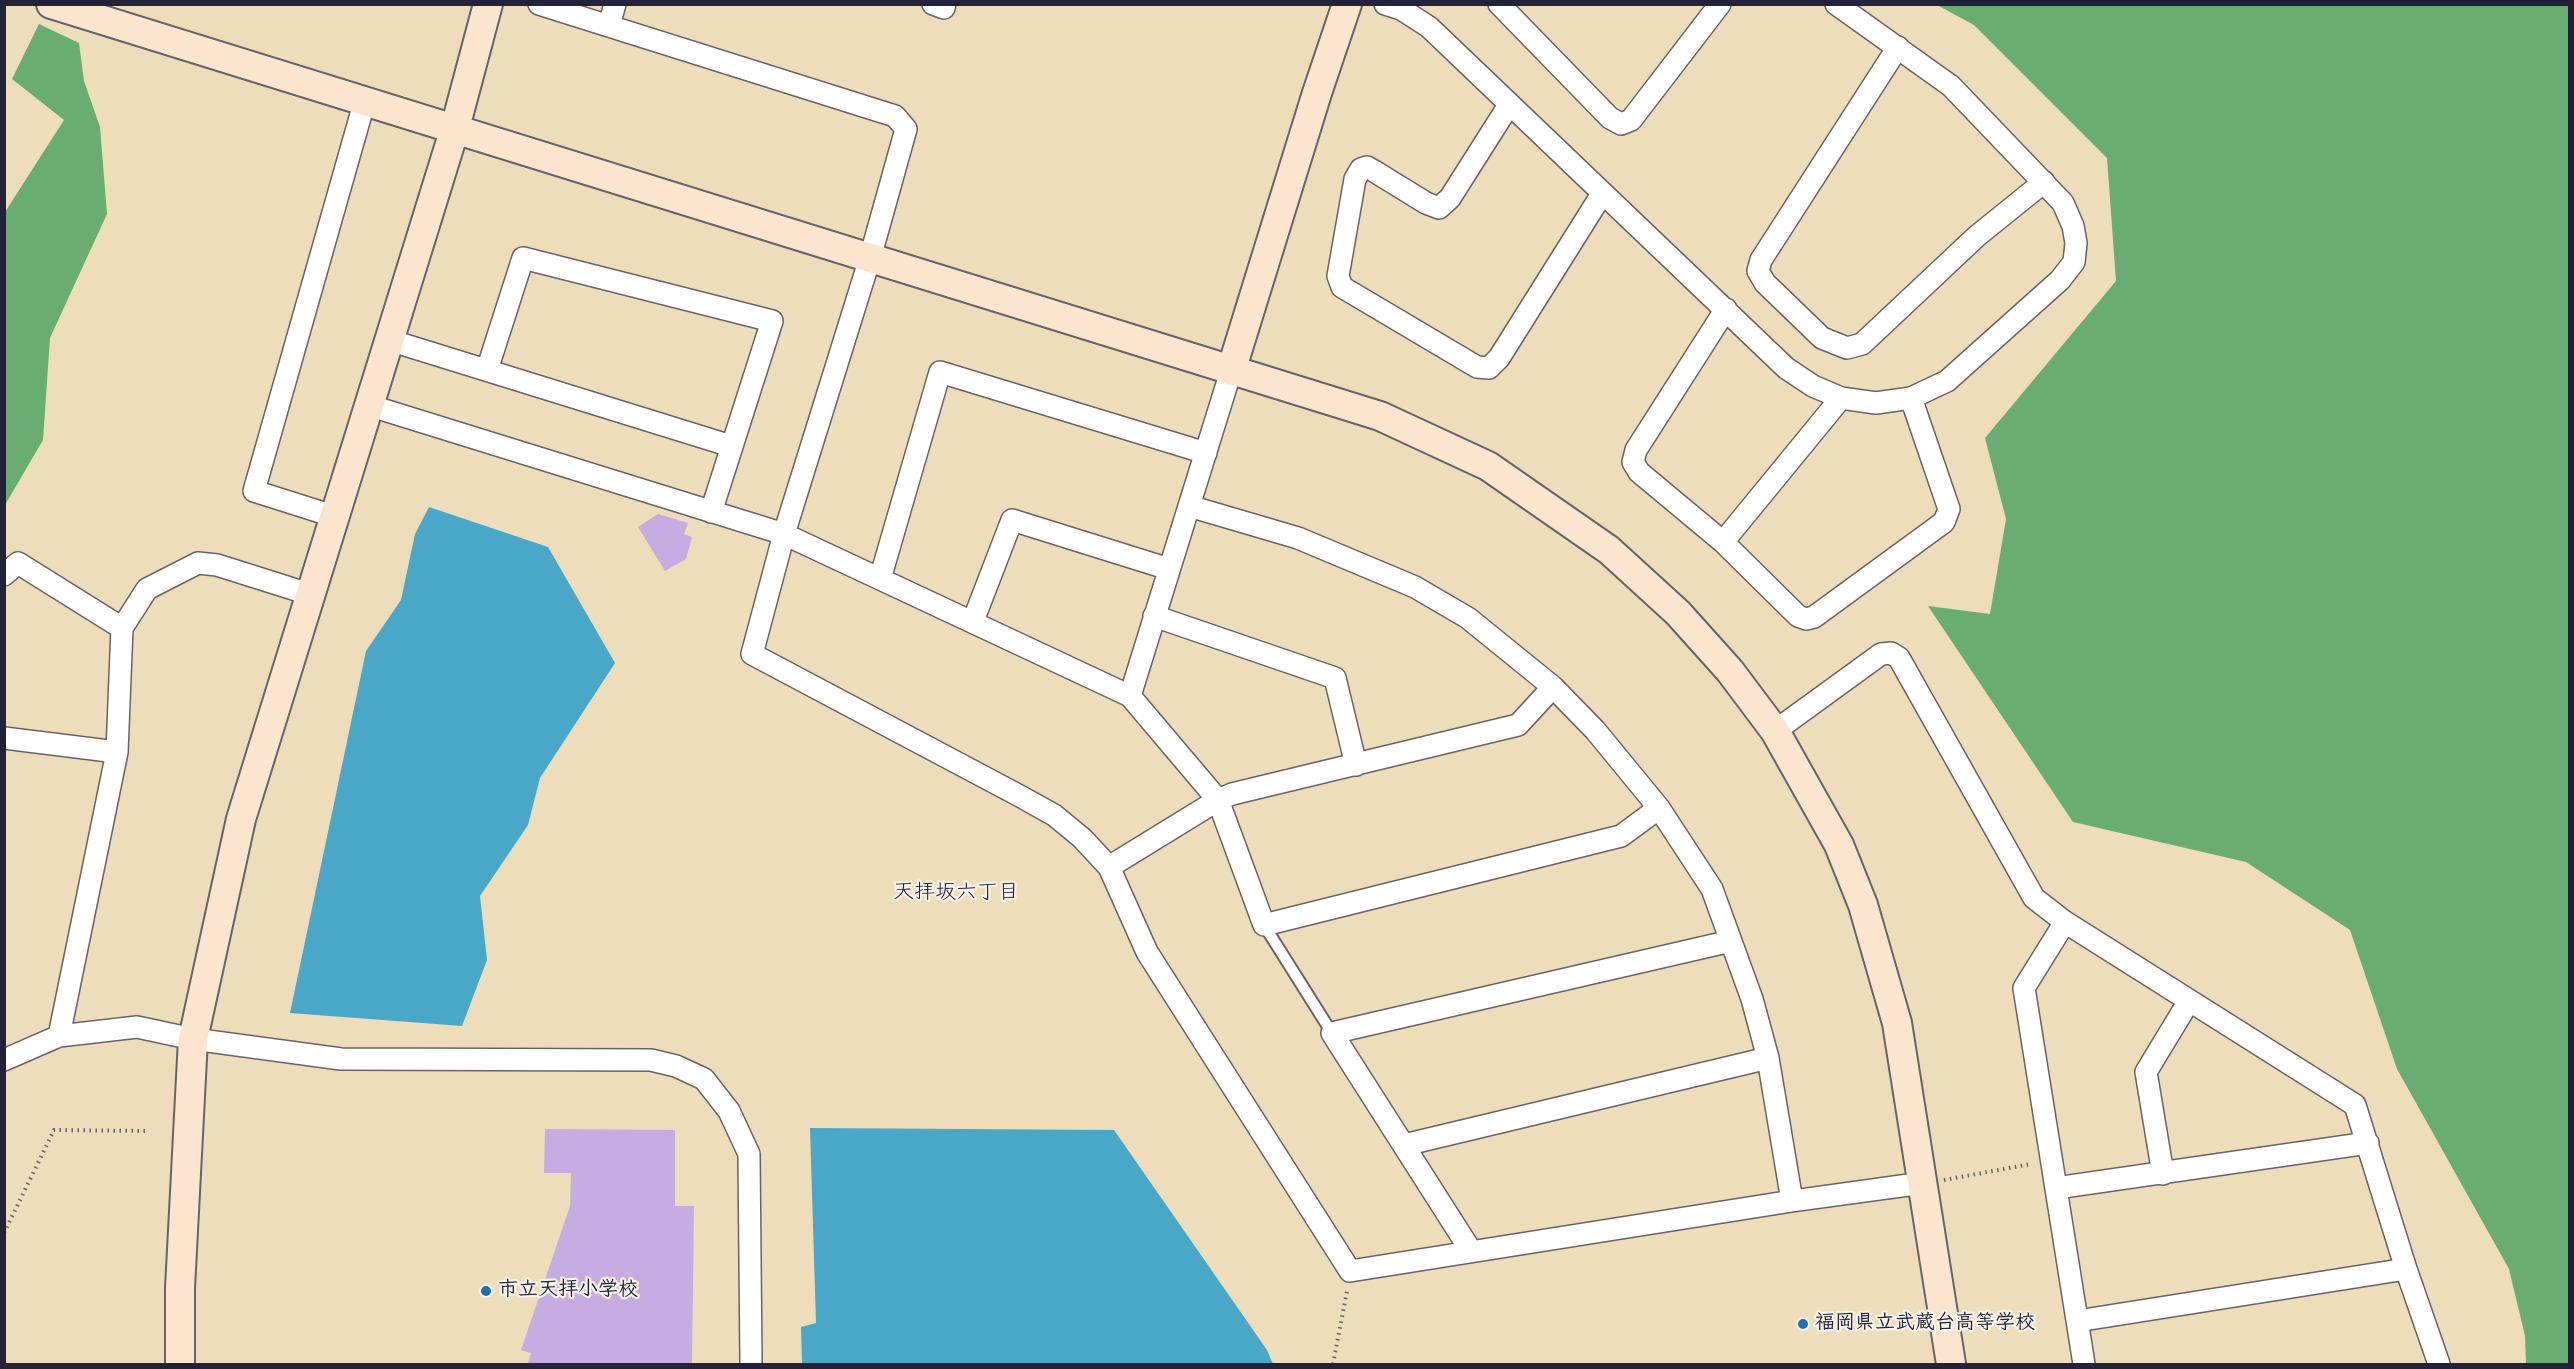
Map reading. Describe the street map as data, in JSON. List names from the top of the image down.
{
  "districts": ["天拝坂六丁目"],
  "places": ["市立天拝小学校", "福岡県立武蔵台高等学校"]
}
